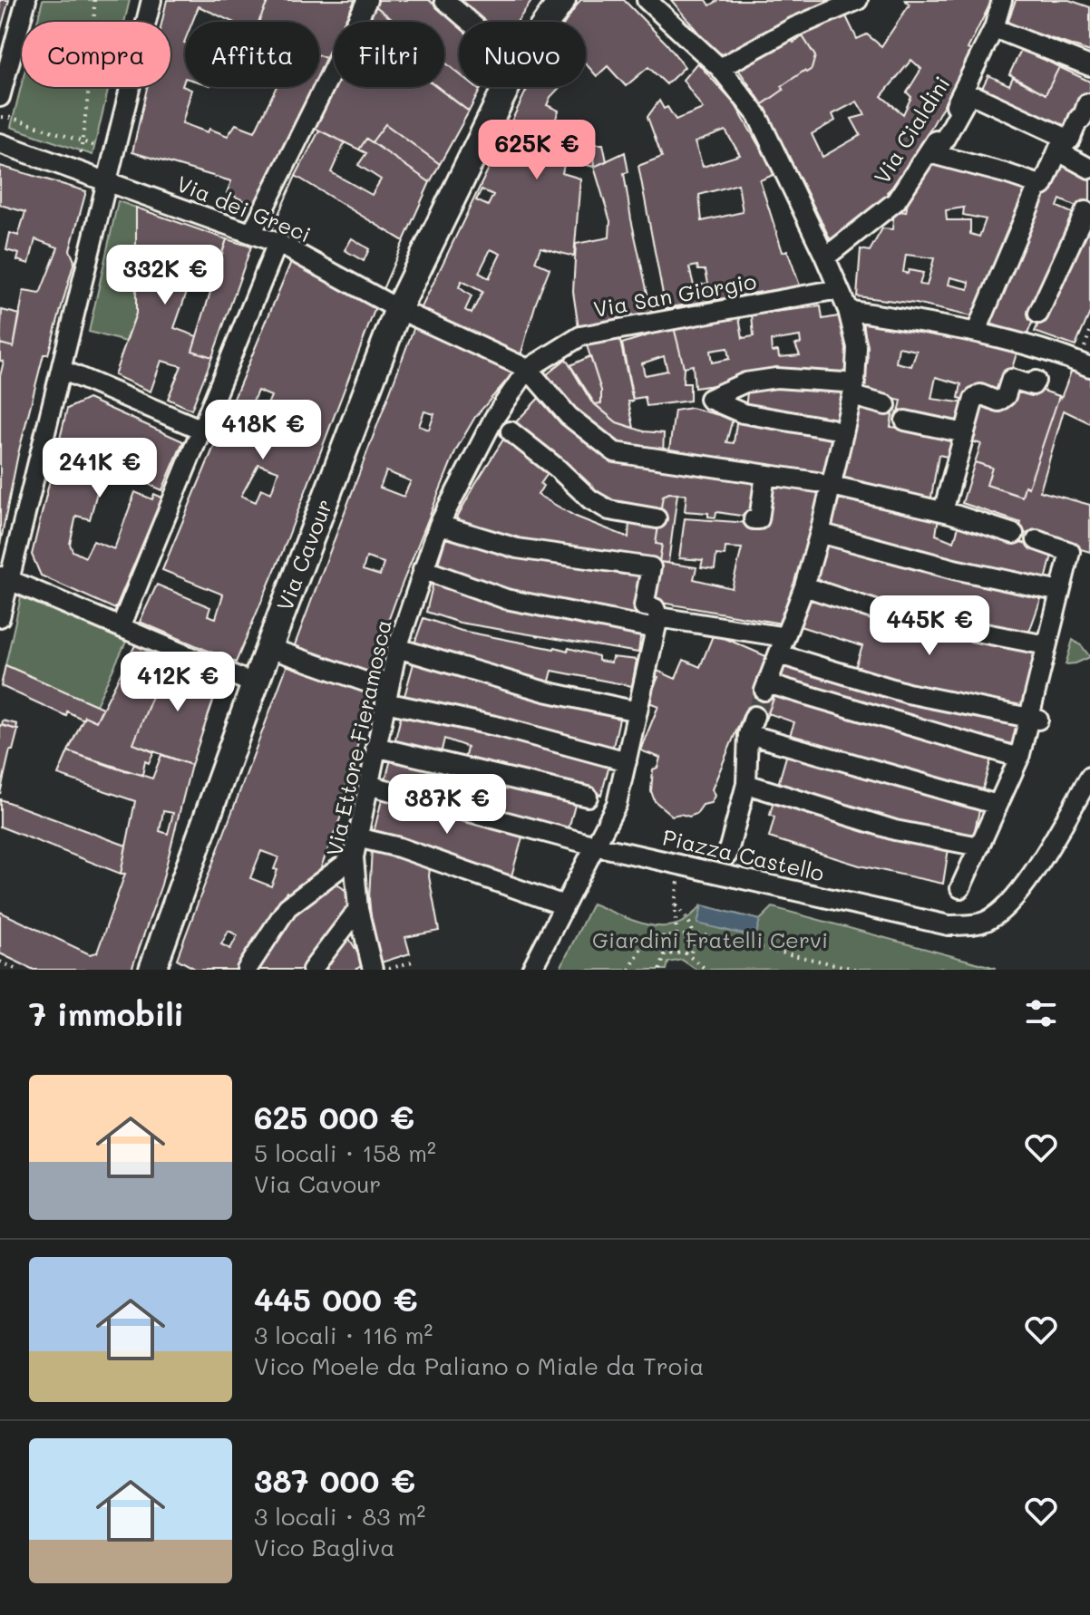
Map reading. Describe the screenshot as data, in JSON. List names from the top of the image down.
{
  "streets": {
    "street": [
      "Via Cialdini",
      "Via dei Greci",
      "Via San Giorgio",
      "Via Cavour",
      "Via Ettore Fieramosca",
      "Piazza Castello"
    ]
  },
  "crossings": [
    ["Via dei Greci", "Via San Giorgio"],
    ["Via dei Greci", "Via Cavour"],
    ["Via dei Greci", "Via Ettore Fieramosca"],
    ["Via San Giorgio", "Via Ettore Fieramosca"],
    ["Via Ettore Fieramosca", "Piazza Castello"]
  ],
  "parks": ["Giardini Fratelli Cervi"],
  "page": {
    "chip": [
      "Compra",
      "Affitta",
      "Filtri",
      "Nuovo"
    ],
    "price": [
      "625K €",
      "332K €",
      "418K €",
      "241K €",
      "445K €",
      "412K €",
      "387K €"
    ],
    "heading": "7 immobili",
    "list": [
      {
        "name": "625 000 €",
        "note": "5 locali · 158 m² · Via Cavour"
      },
      {
        "name": "445 000 €",
        "note": "3 locali · 116 m² · Vico Moele da Paliano o Miale da Troia"
      },
      {
        "name": "387 000 €",
        "note": "3 locali · 83 m² · Vico Bagliva"
      }
    ]
  }
}
